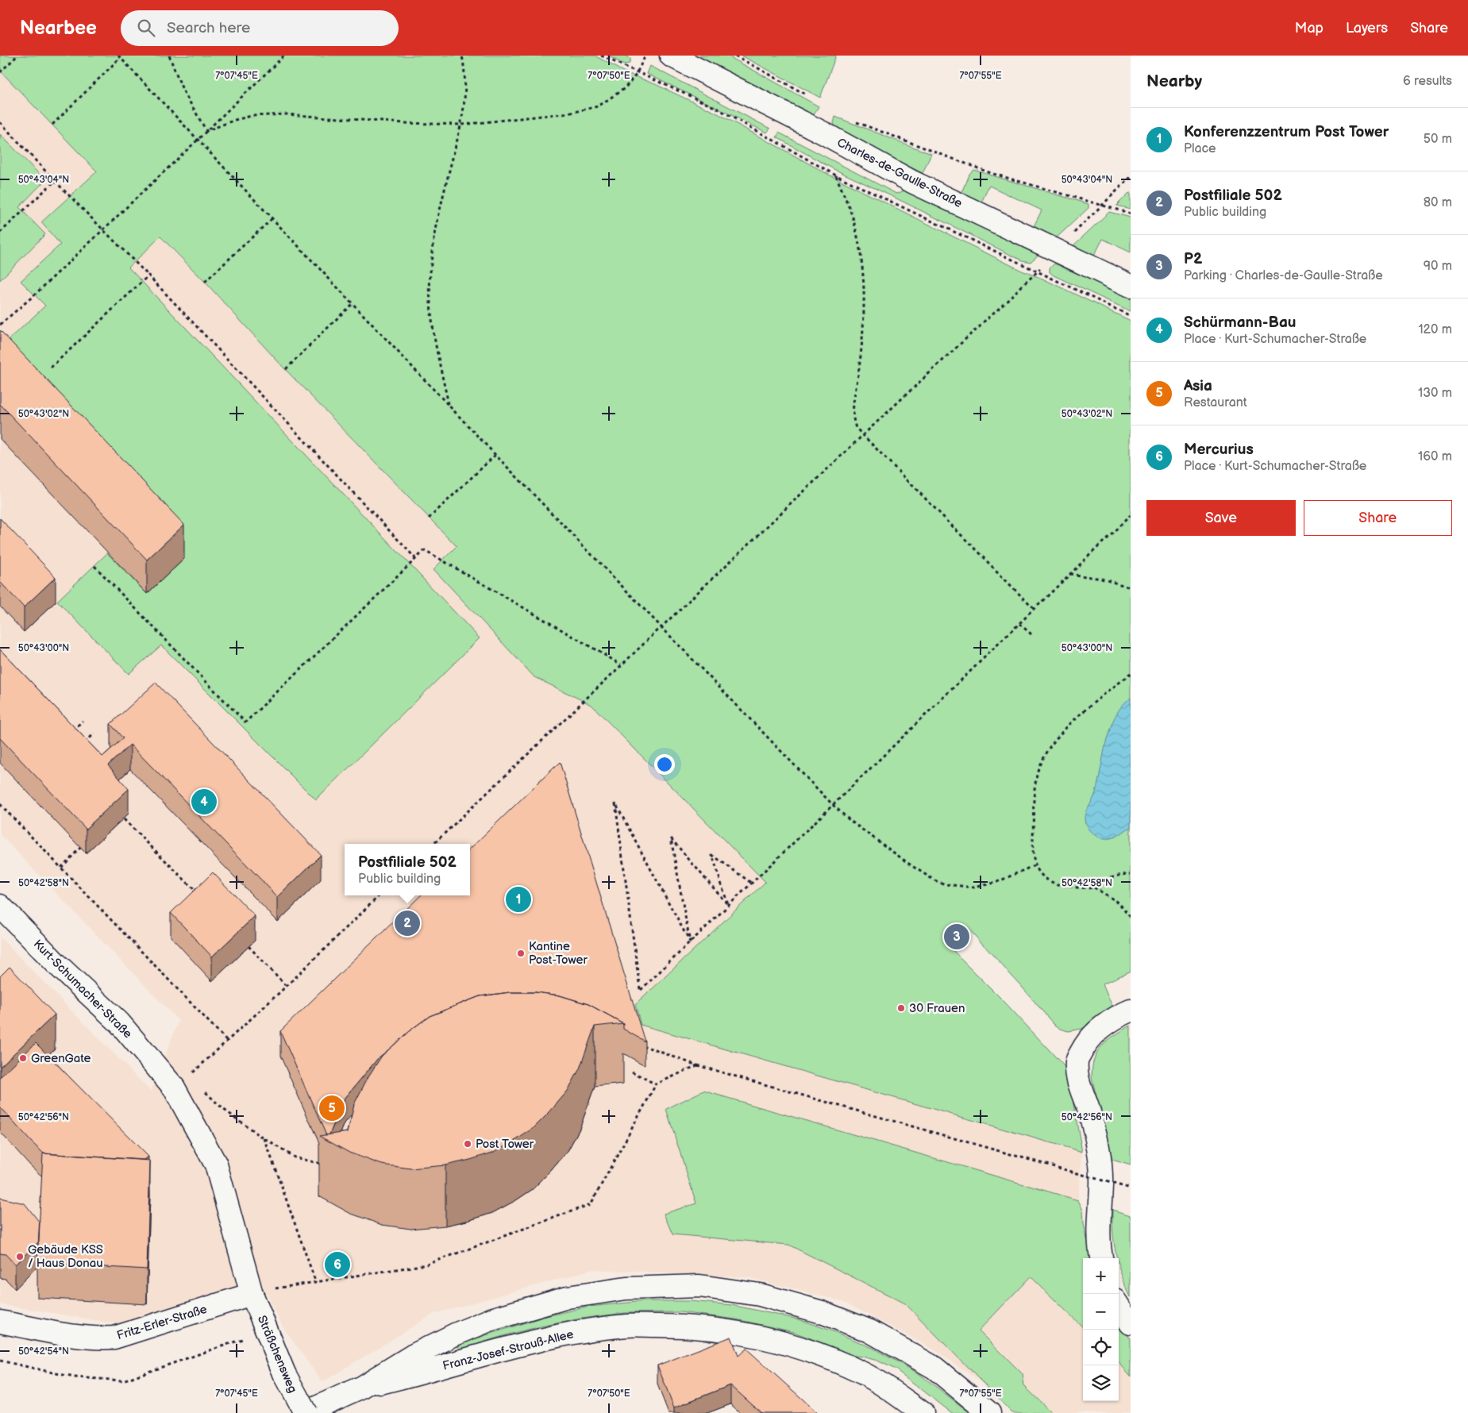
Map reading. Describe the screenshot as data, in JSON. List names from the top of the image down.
{
  "streets": {
    "street": [
      "Charles-de-Gaulle-Straße",
      "Kurt-Schumacher-Straße",
      "Fritz-Erler-Straße",
      "Franz-Josef-Strauß-Allee",
      "Sträßchensweg"
    ]
  },
  "crossings": [
    ["Kurt-Schumacher-Straße", "Fritz-Erler-Straße"],
    ["Kurt-Schumacher-Straße", "Sträßchensweg"],
    ["Fritz-Erler-Straße", "Sträßchensweg"],
    ["Franz-Josef-Strauß-Allee", "Sträßchensweg"]
  ],
  "places": [
    "Kantine Post-Tower",
    "30 Frauen",
    "GreenGate",
    "Post Tower",
    "Gebäude KSS / Haus Donau"
  ],
  "page": {
    "header": "Nearbee",
    "search": "Search here",
    "nav": ["Map", "Layers", "Share"],
    "heading": ["Nearby", "6 results"],
    "list": [
      {
        "mark": "1",
        "name": "Konferenzzentrum Post Tower",
        "note": "Place",
        "value": "50 m"
      },
      {
        "mark": "2",
        "name": "Postfiliale 502",
        "note": "Public building",
        "value": "80 m"
      },
      {
        "mark": "3",
        "name": "P2",
        "note": "Parking · Charles-de-Gaulle-Straße",
        "value": "90 m"
      },
      {
        "mark": "4",
        "name": "Schürmann-Bau",
        "note": "Place · Kurt-Schumacher-Straße",
        "value": "120 m"
      },
      {
        "mark": "5",
        "name": "Asia",
        "note": "Restaurant",
        "value": "130 m"
      },
      {
        "mark": "6",
        "name": "Mercurius",
        "note": "Place · Kurt-Schumacher-Straße",
        "value": "160 m"
      }
    ],
    "buttons": ["Save", "Share"],
    "pins": [
      "4",
      "1",
      "2",
      "3",
      "5",
      "6"
    ],
    "popup": ["Postfiliale 502", "Public building"],
    "map_buttons": ["+", "−"]
  },
  "coordinates": [
    "7°07'45\"E",
    "7°07'50\"E",
    "7°07'55\"E",
    "50°43'04\"N",
    "50°43'02\"N",
    "50°43'00\"N",
    "50°42'58\"N",
    "50°42'56\"N",
    "50°42'54\"N"
  ]
}
